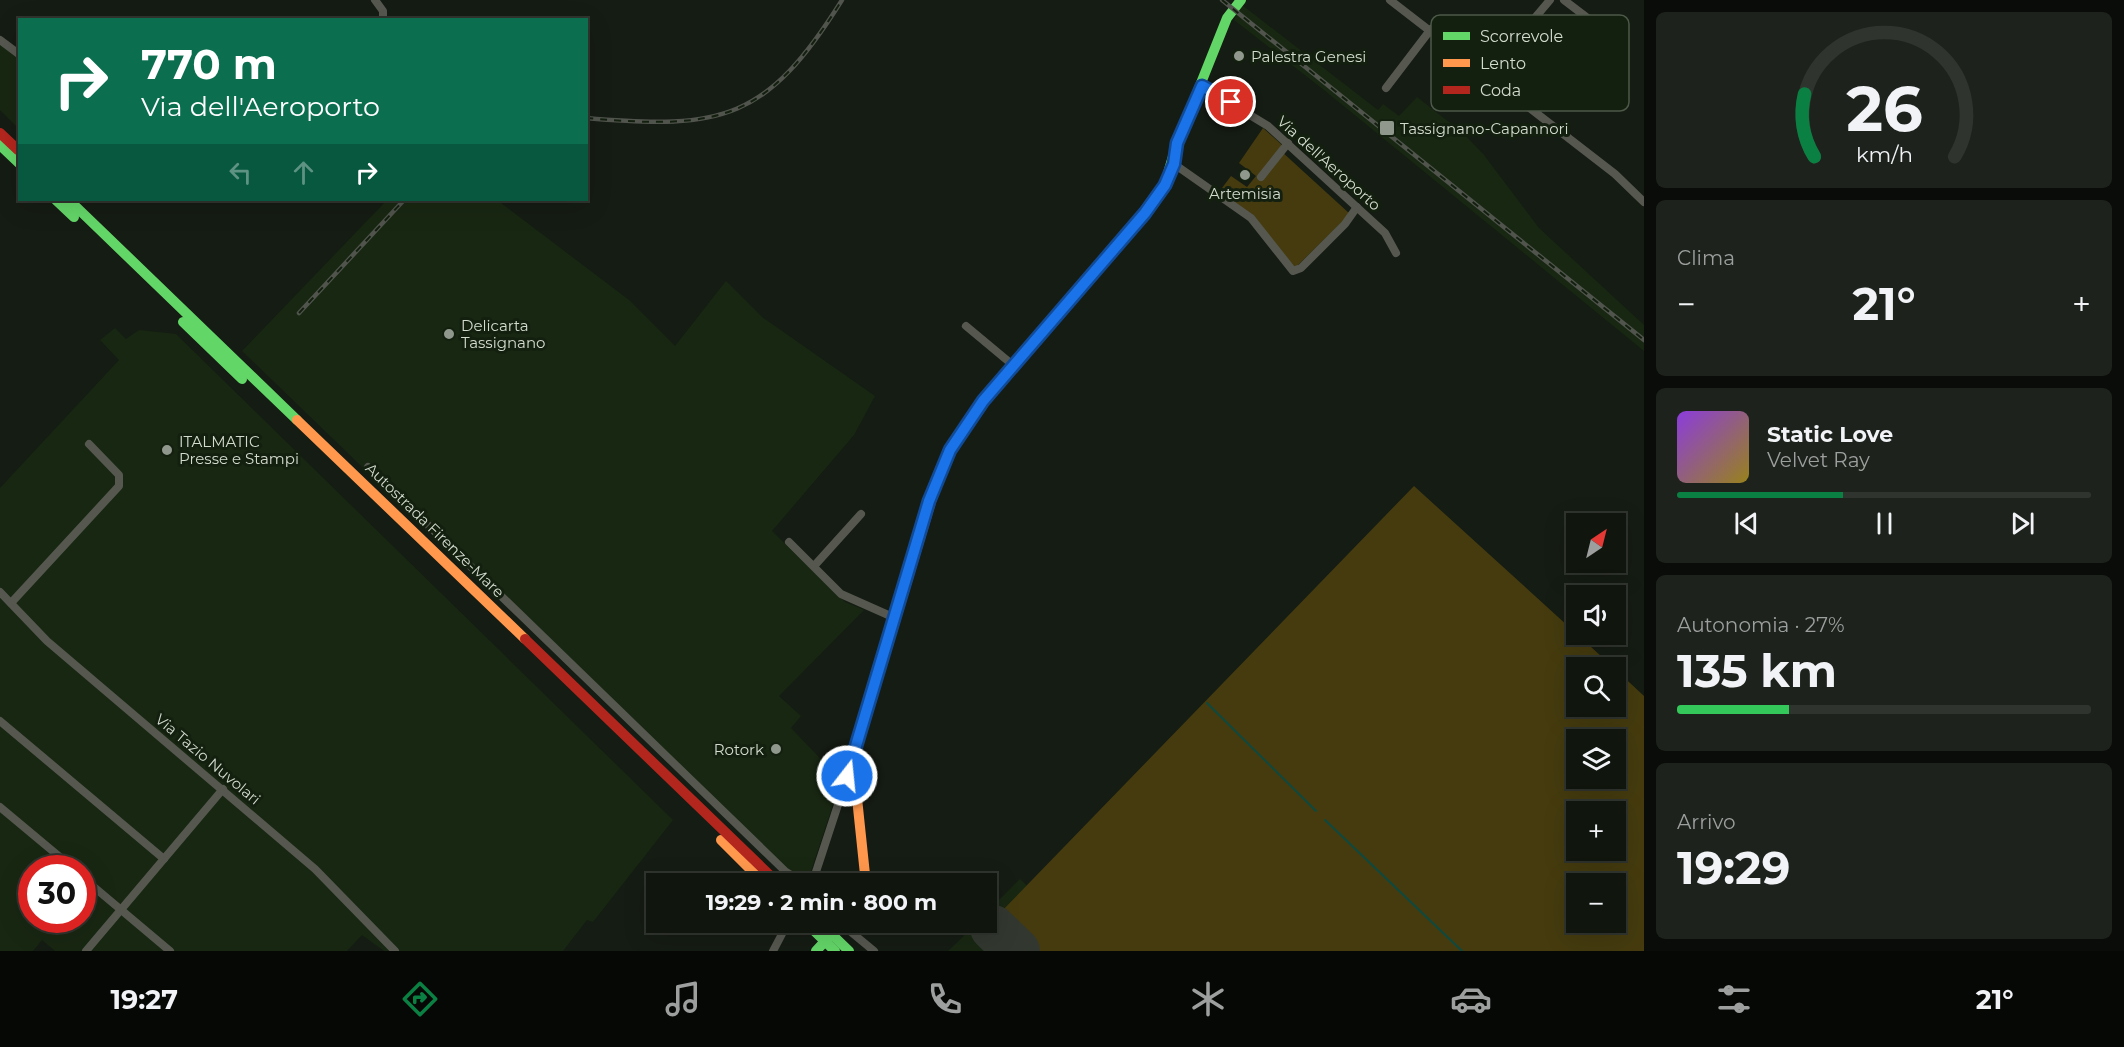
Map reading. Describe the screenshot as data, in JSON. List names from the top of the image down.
{
  "streets": {
    "main road": ["Autostrada Firenze-Mare"],
    "street": ["Via dell'Aeroporto", "Via Tazio Nuvolari"]
  },
  "places": {
    "other": [
      "Palestra Genesi",
      "Artemisia",
      "Delicarta Tassignano",
      "ITALMATIC Presse e Stampi",
      "Rotork"
    ],
    "transit": ["Tassignano-Capannori"]
  },
  "legend": ["Scorrevole", "Lento", "Coda"],
  "north": "top right",
  "page": {
    "turn": ["770 m", "Via dell'Aeroporto"],
    "tile": [
      "Clima",
      ["Autonomia · 27%", "135 km"],
      ["Arrivo", "19:29"]
    ],
    "heat": ["−", "21°", "+"],
    "song": ["Static Love", "Velvet Ray"],
    "map_buttons": ["+", "−"],
    "limit": "30",
    "trip": "19:29 · 2 min · 800 m",
    "tabs": ["19:27", "21°"],
    "gauge": ["26", "km/h"]
  }
}
